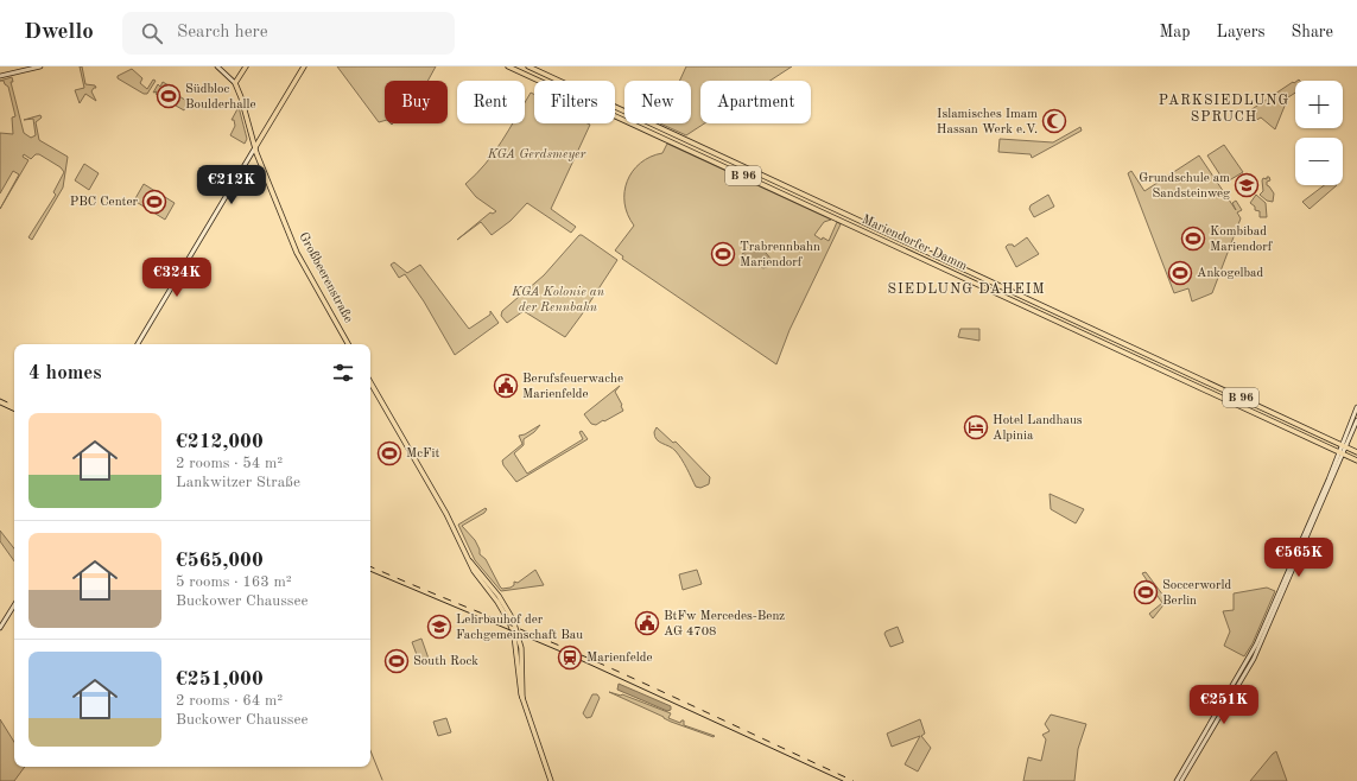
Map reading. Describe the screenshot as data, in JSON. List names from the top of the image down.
{
  "streets": {
    "main road": ["B 96", "Mariendorfer Damm", "Großbeerenstraße"]
  },
  "crossings": [
    ["B 96", "Mariendorfer Damm"]
  ],
  "districts": ["PARKSIEDLUNG SPRUCH", "SIEDLUNG DAHEIM"],
  "parks": ["KGA Gerdsmeyer", "KGA Kolonie an der Rennbahn"],
  "places": {
    "sports": [
      "Südbloc Boulderhalle",
      "PBC Center",
      "Kombibad Mariendorf",
      "Trabrennbahn Mariendorf",
      "Ankogelbad",
      "McFit",
      "Soccerworld Berlin",
      "South Rock"
    ],
    "mosque": ["Islamisches Imam Hassan Werk e.V."],
    "school or university": ["Grundschule am Sandsteinweg", "Lehrbauhof der Fachgemeinschaft Bau"],
    "public building": ["Berufsfeuerwache Marienfelde", "BtFw Mercedes-Benz AG 4708"],
    "hotel": ["Hotel Landhaus Alpinia"],
    "station": ["Marienfelde"]
  },
  "page": {
    "header": "Dwello",
    "search": "Search here",
    "nav": ["Map", "Layers", "Share"],
    "map_buttons": ["+", "−"],
    "chip": [
      "Buy",
      "Rent",
      "Filters",
      "New",
      "Apartment"
    ],
    "price": [
      "€212K",
      "€324K",
      "€565K",
      "€251K"
    ],
    "heading": "4 homes",
    "list": [
      {
        "name": "€212,000",
        "note": "2 rooms · 54 m² · Lankwitzer Straße"
      },
      {
        "name": "€565,000",
        "note": "5 rooms · 163 m² · Buckower Chaussee"
      },
      {
        "name": "€251,000",
        "note": "2 rooms · 64 m² · Buckower Chaussee"
      }
    ]
  }
}
